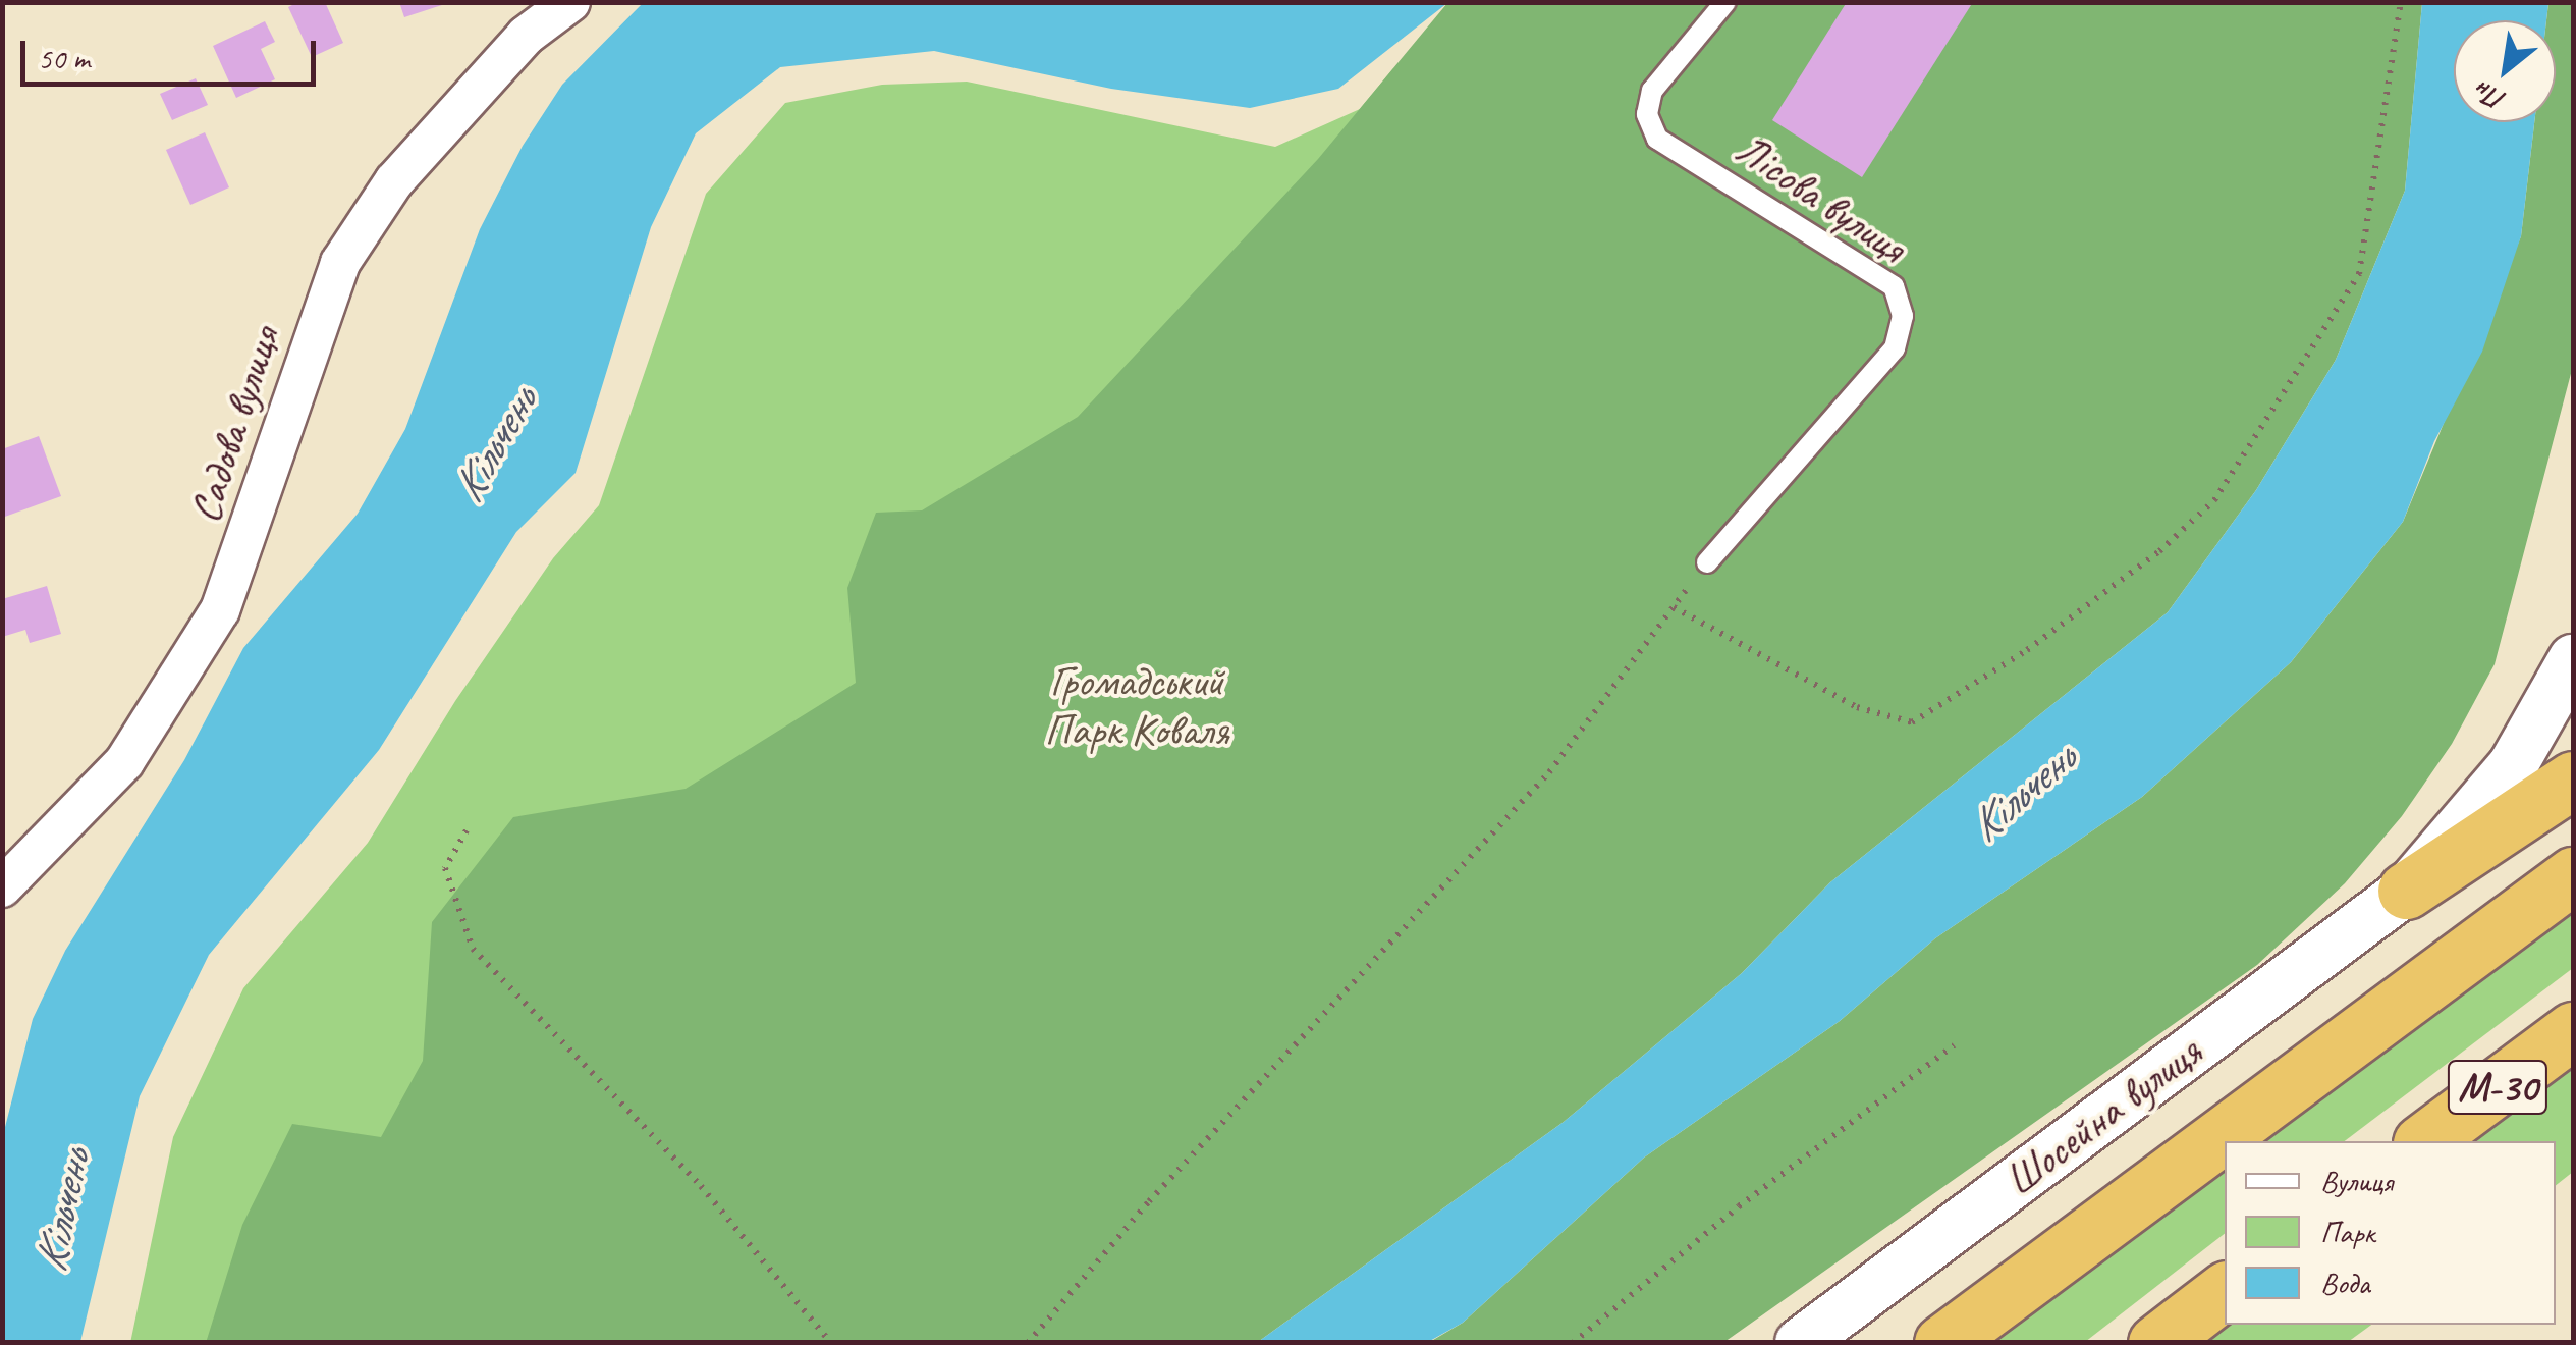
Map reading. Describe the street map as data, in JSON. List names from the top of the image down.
{
  "streets": {
    "highway": ["М-30"],
    "street": ["Садова вулиця", "Шосейна вулиця"],
    "lane": ["Лісова вулиця"]
  },
  "water": ["Кільчень"],
  "parks": ["Громадський Парк Коваля"],
  "legend": ["Вулиця", "Парк", "Вода"],
  "scale_bar": "50 m",
  "north": "bottom left"
}
